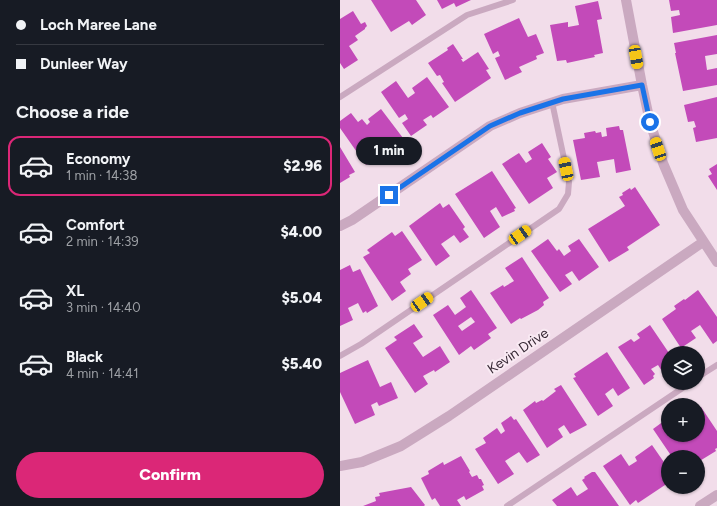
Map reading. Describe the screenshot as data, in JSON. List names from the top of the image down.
{
  "streets": {
    "street": ["Kevin Drive"]
  },
  "page": {
    "banner": ["Loch Maree Lane", "Dunleer Way"],
    "heading": "Choose a ride",
    "list": [
      {
        "name": "Economy",
        "note": "1 min · 14:38",
        "value": "$2.96"
      },
      {
        "name": "Comfort",
        "note": "2 min · 14:39",
        "value": "$4.00"
      },
      {
        "name": "XL",
        "note": "3 min · 14:40",
        "value": "$5.04"
      },
      {
        "name": "Black",
        "note": "4 min · 14:41",
        "value": "$5.40"
      }
    ],
    "bubble": "1 min",
    "map_buttons": ["+", "−"],
    "buttons": "Confirm"
  }
}
